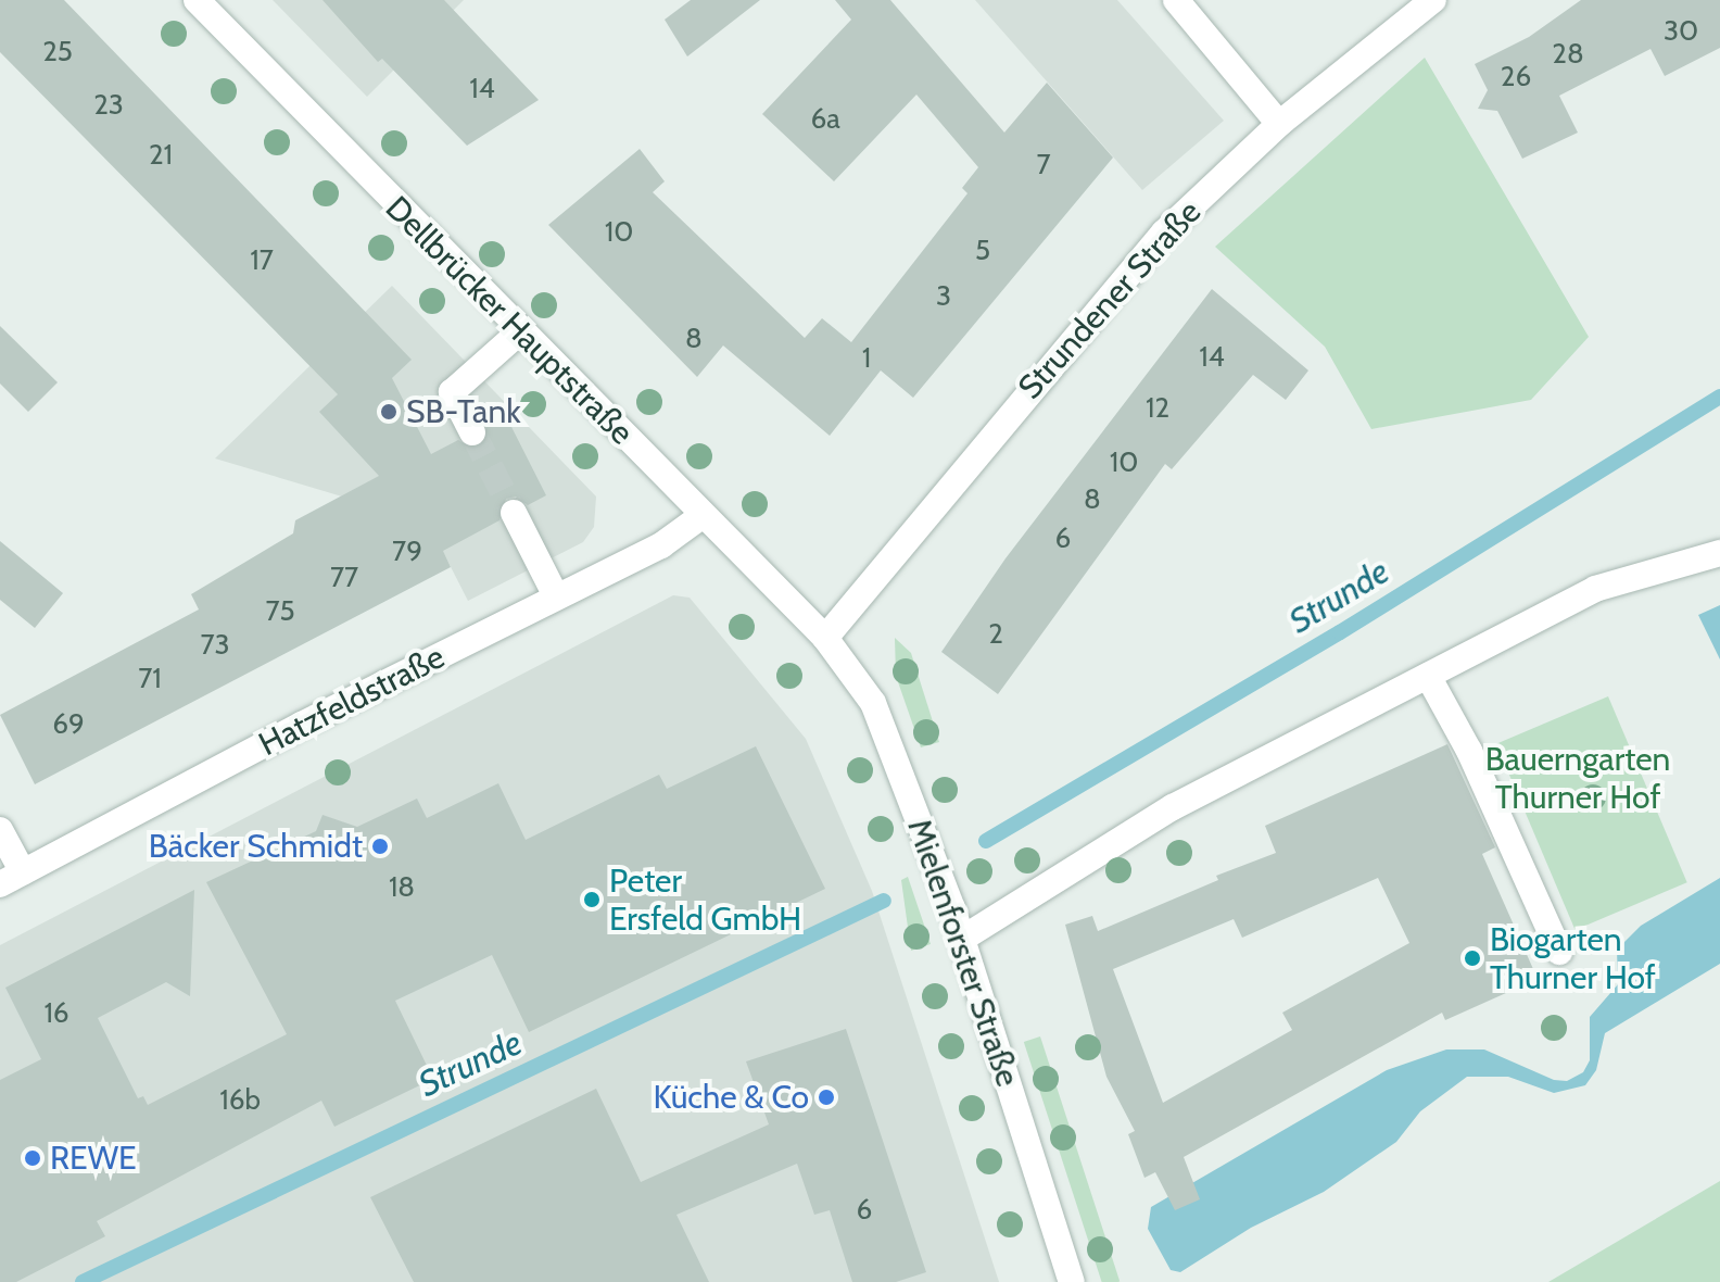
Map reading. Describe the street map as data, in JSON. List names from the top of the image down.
{
  "streets": {
    "street": [
      "Strundener Straße",
      "Dellbrücker Hauptstraße",
      "Hatzfeldstraße",
      "Mielenforster Straße"
    ]
  },
  "crossings": [
    ["Strundener Straße", "Dellbrücker Hauptstraße"],
    ["Strundener Straße", "Mielenforster Straße"],
    ["Dellbrücker Hauptstraße", "Hatzfeldstraße"],
    ["Dellbrücker Hauptstraße", "Mielenforster Straße"]
  ],
  "water": ["Strunde"],
  "parks": ["Bauerngarten Thurner Hof"],
  "places": [
    "SB-Tank",
    "Bäcker Schmidt",
    "Peter Ersfeld GmbH",
    "Biogarten Thurner Hof",
    "Küche & Co",
    "REWE"
  ],
  "house_numbers": [
    "30",
    "25",
    "28",
    "26",
    "14",
    "23",
    "6a",
    "21",
    "7",
    "10",
    "5",
    "17",
    "3",
    "8",
    "14",
    "1",
    "12",
    "10",
    "8",
    "6",
    "79",
    "77",
    "75",
    "2",
    "73",
    "71",
    "69",
    "18",
    "16",
    "16b",
    "6"
  ]
}
